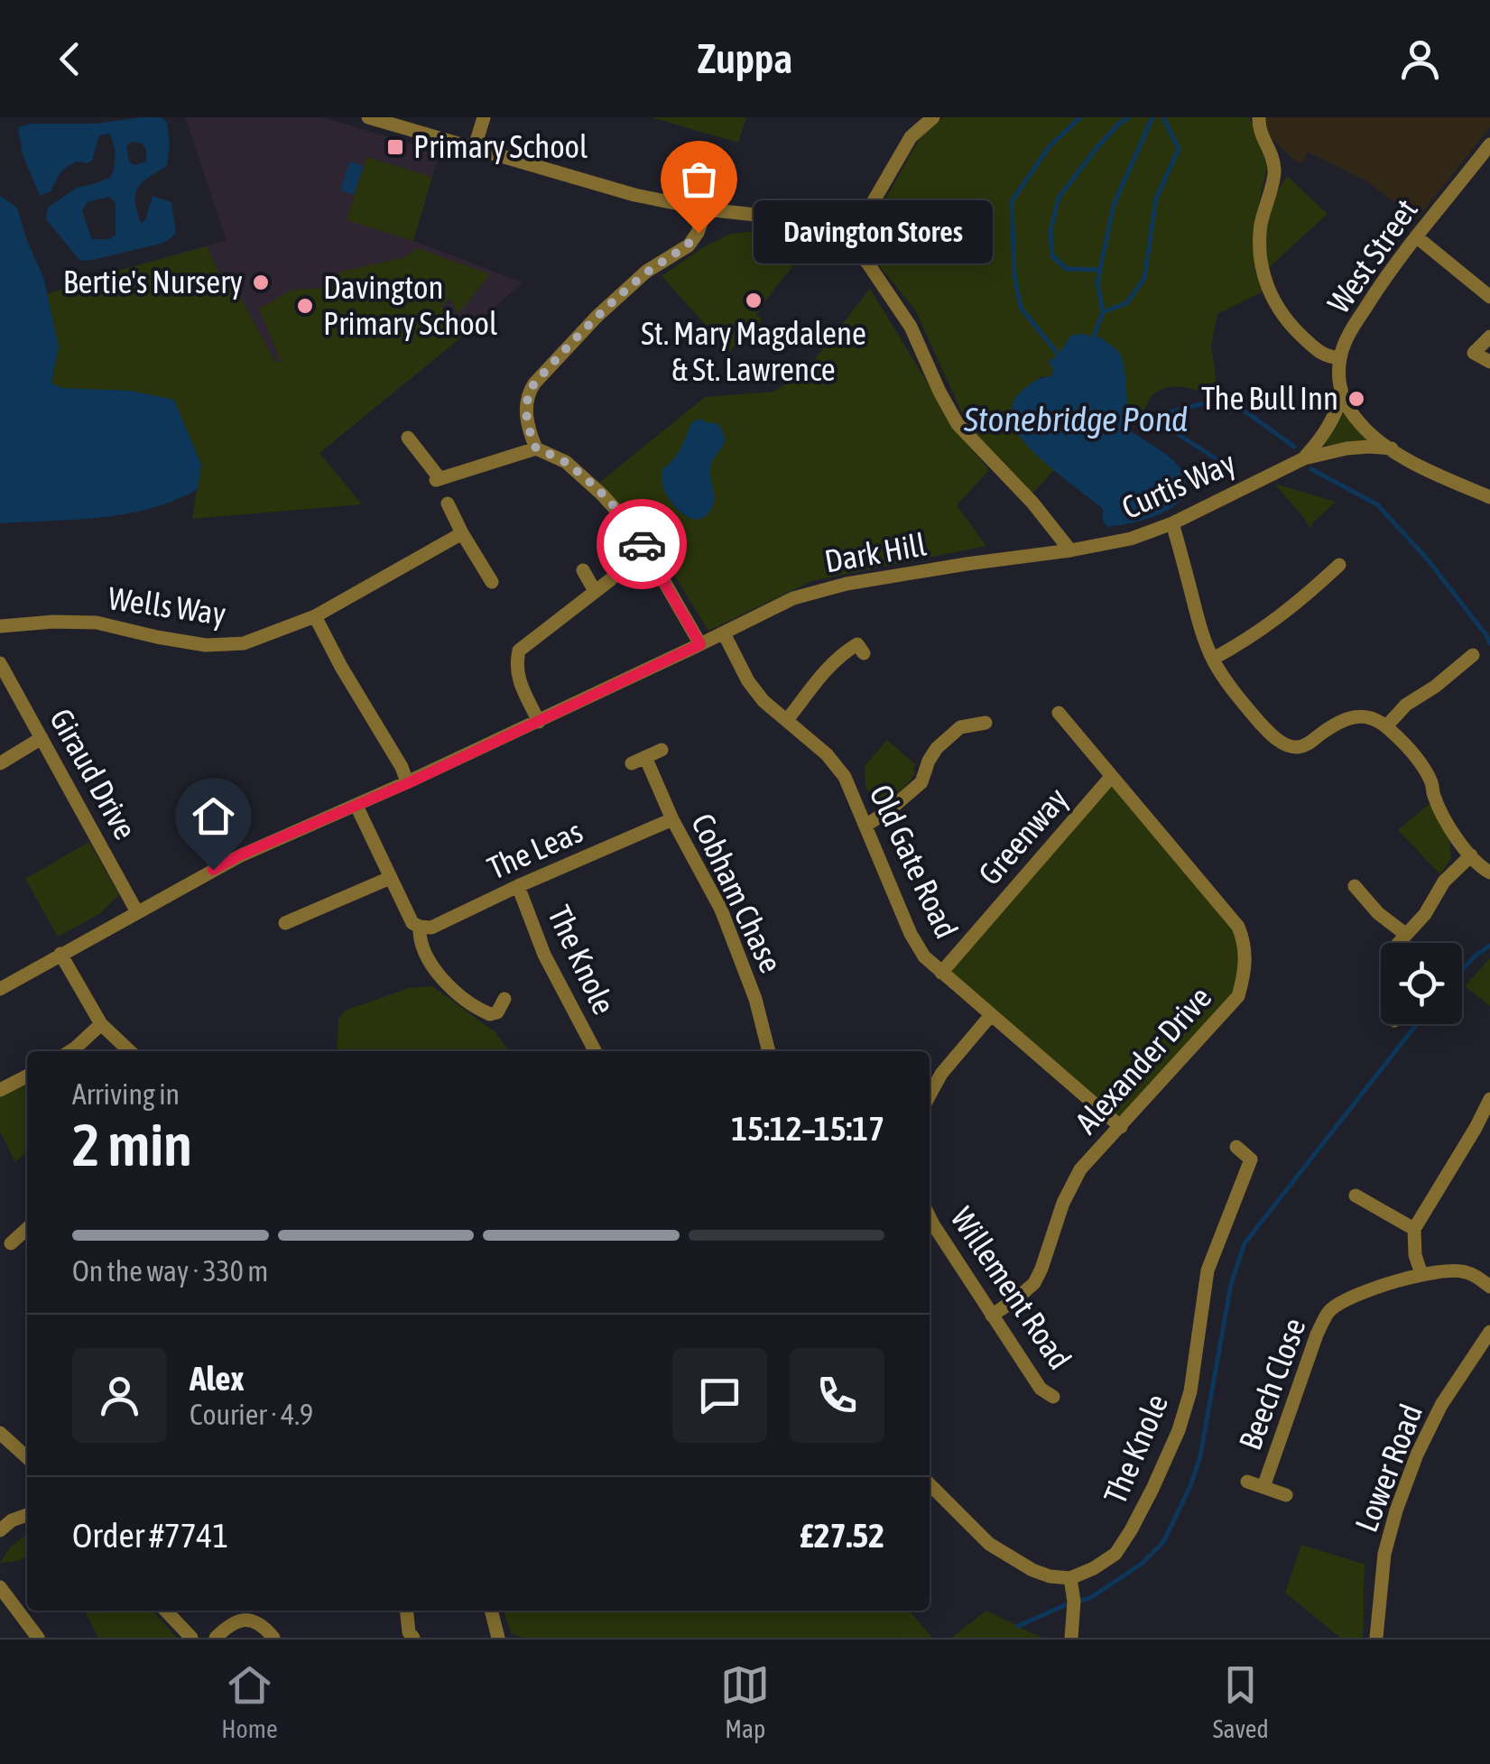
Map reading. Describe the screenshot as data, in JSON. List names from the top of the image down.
{
  "streets": {
    "street": [
      "West Street",
      "Curtis Way",
      "Dark Hill",
      "Wells Way",
      "Giraud Drive",
      "Greenway",
      "The Leas",
      "Old Gate Road",
      "Cobham Chase",
      "The Knole",
      "Alexander Drive",
      "Willement Road",
      "Beech Close",
      "Lower Road"
    ]
  },
  "crossings": [
    ["Curtis Way", "Dark Hill"],
    ["Dark Hill", "Giraud Drive"],
    ["Dark Hill", "Old Gate Road"],
    ["Greenway", "Old Gate Road"],
    ["Greenway", "Alexander Drive"],
    ["The Leas", "Cobham Chase"],
    ["The Leas", "The Knole"],
    ["Old Gate Road", "Alexander Drive"],
    ["Alexander Drive", "Willement Road"]
  ],
  "water": ["Stonebridge Pond"],
  "places": {
    "transit": ["Primary School"],
    "other": [
      "Davington Stores",
      "Bertie's Nursery",
      "St. Mary Magdalene & St. Lawrence",
      "Davington Primary School",
      "The Bull Inn"
    ]
  },
  "page": {
    "header": "Zuppa",
    "bubble": "Davington Stores",
    "heading": ["2 min", "Arriving in", "15:12–15:17"],
    "panel": [
      "Alex",
      "Courier · 4.9",
      "Order #7741",
      "£27.52"
    ],
    "bar": "On the way · 330 m",
    "tabs": ["Home", "Map", "Saved"]
  }
}
